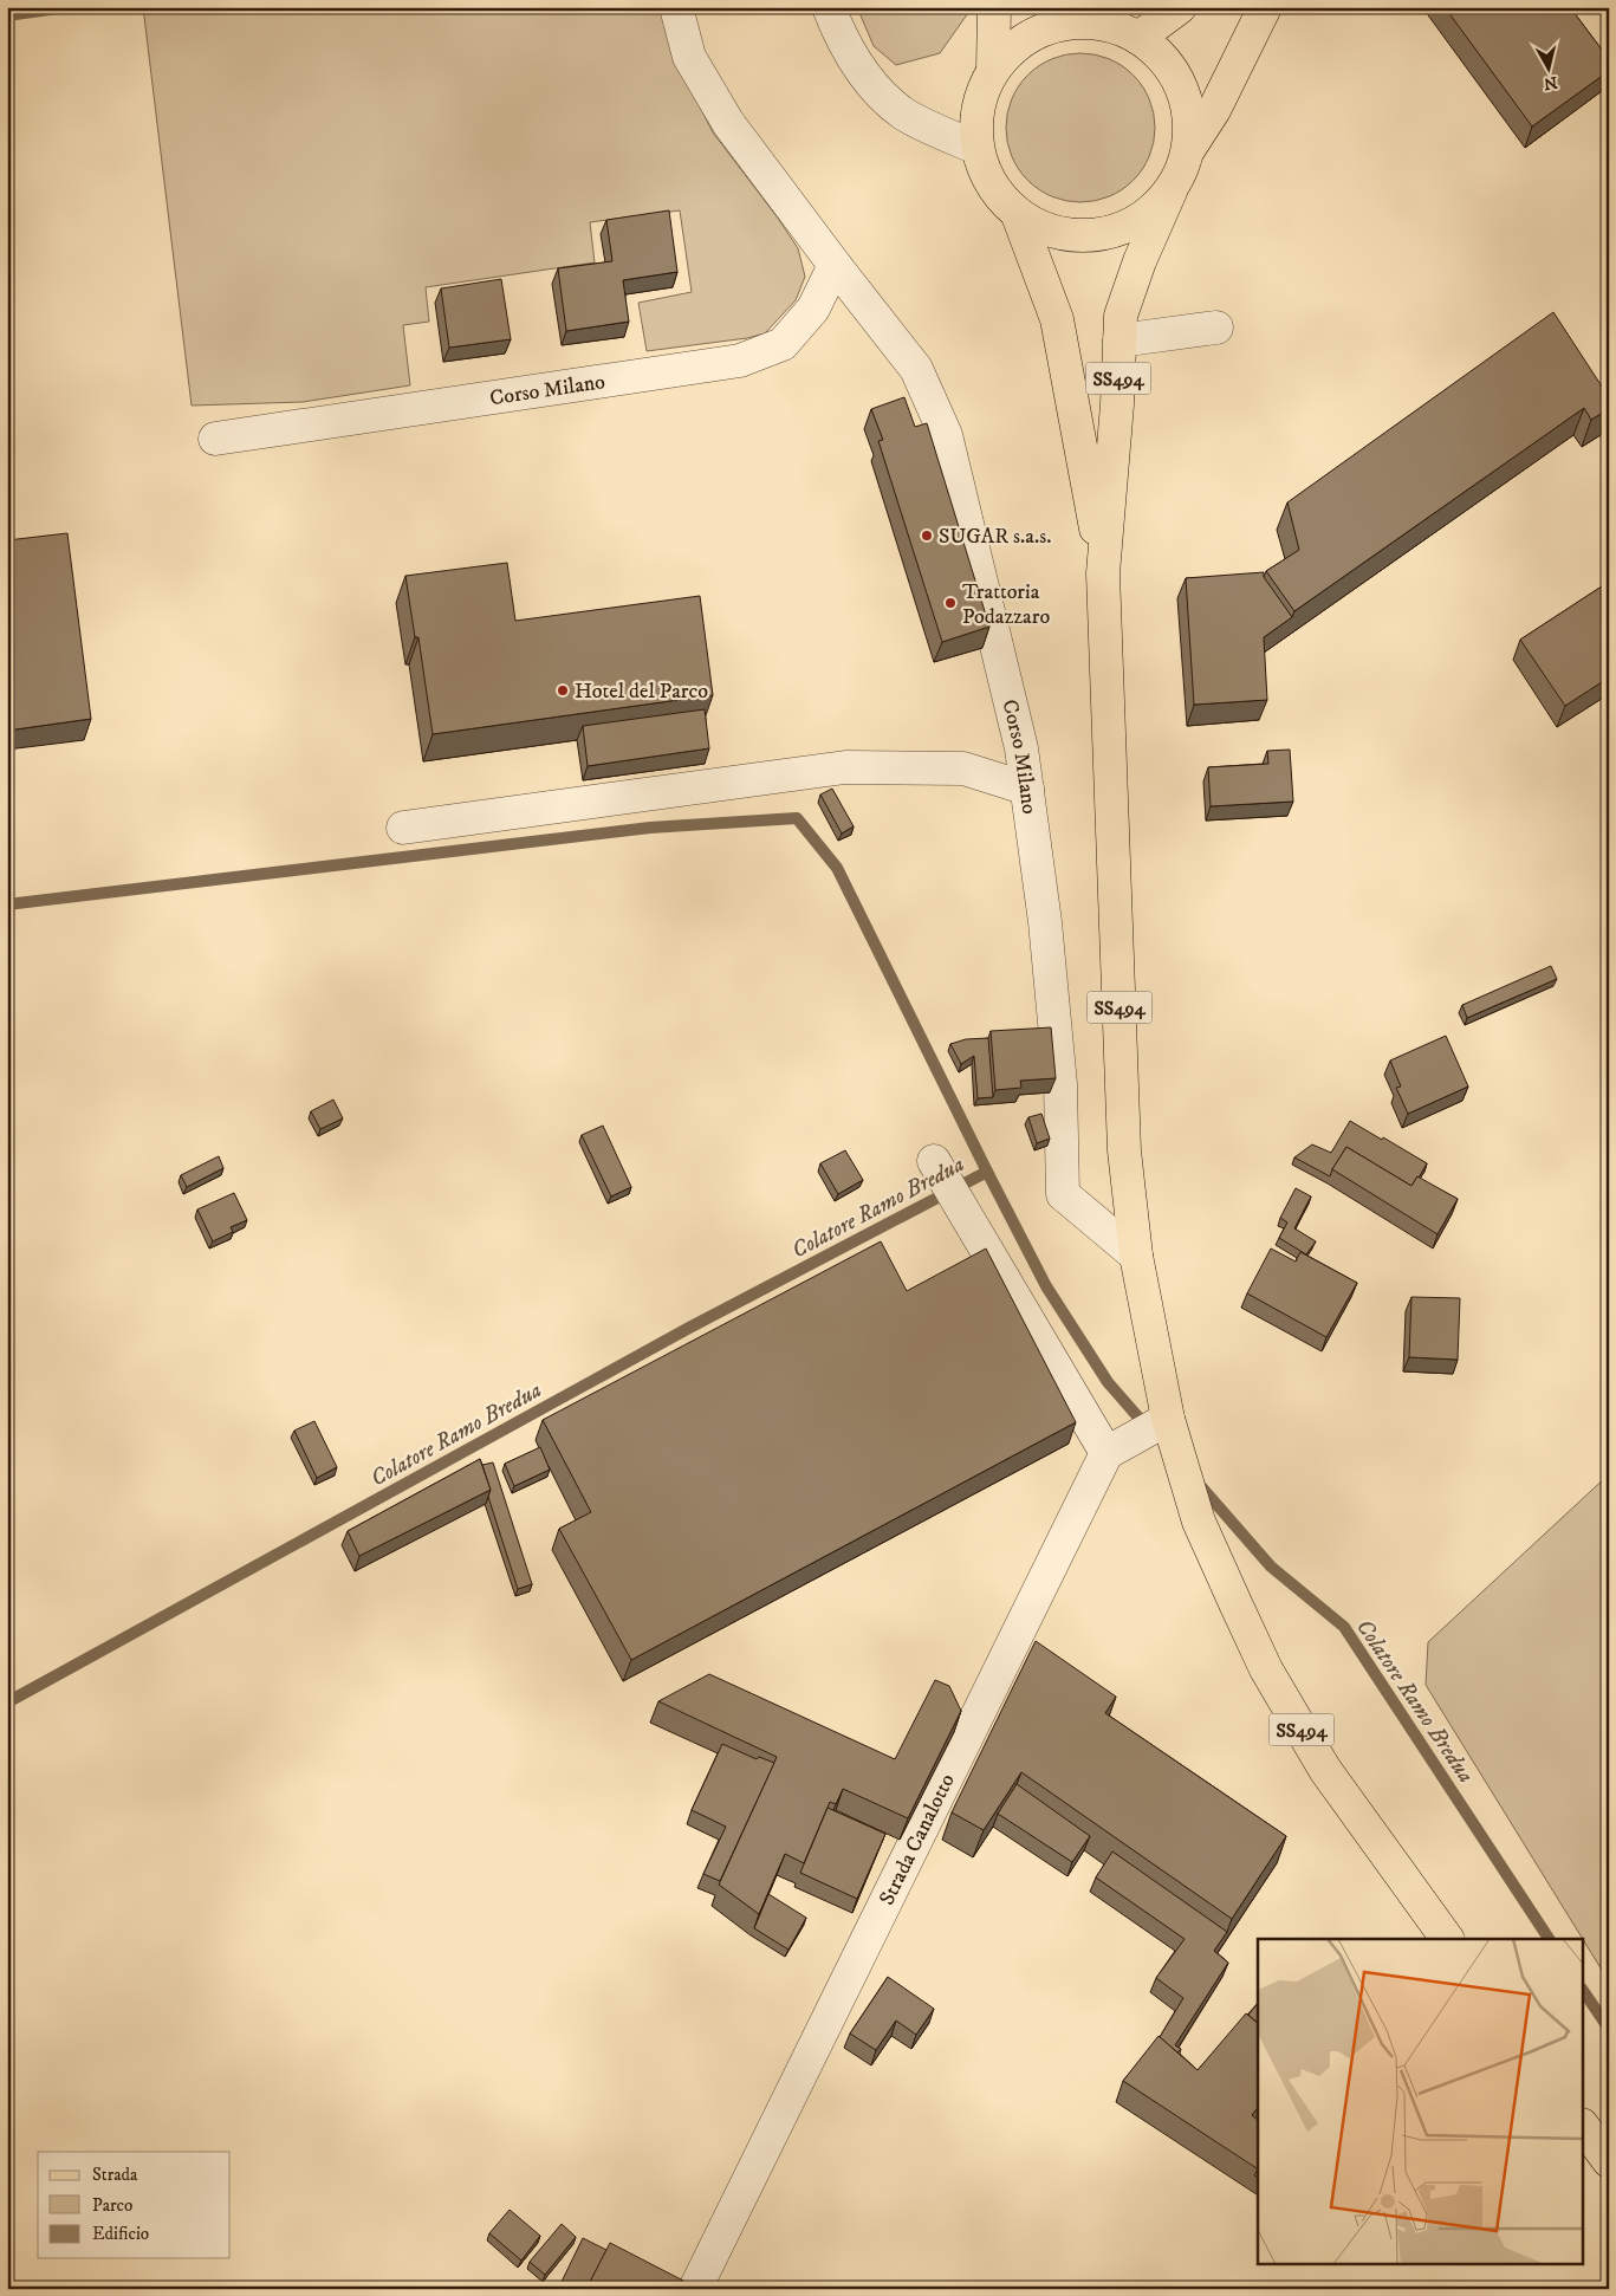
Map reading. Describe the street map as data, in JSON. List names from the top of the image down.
{
  "streets": {
    "main road": ["SS494"],
    "street": ["Corso Milano", "Strada Canalotto"]
  },
  "crossings": [
    ["SS494", "Corso Milano"]
  ],
  "water": ["Colatore Ramo Bredua"],
  "places": ["SUGAR s.a.s.", "Trattoria Podazzaro", "Hotel del Parco"],
  "legend": ["Strada", "Parco", "Edificio"],
  "north": "bottom"
}
